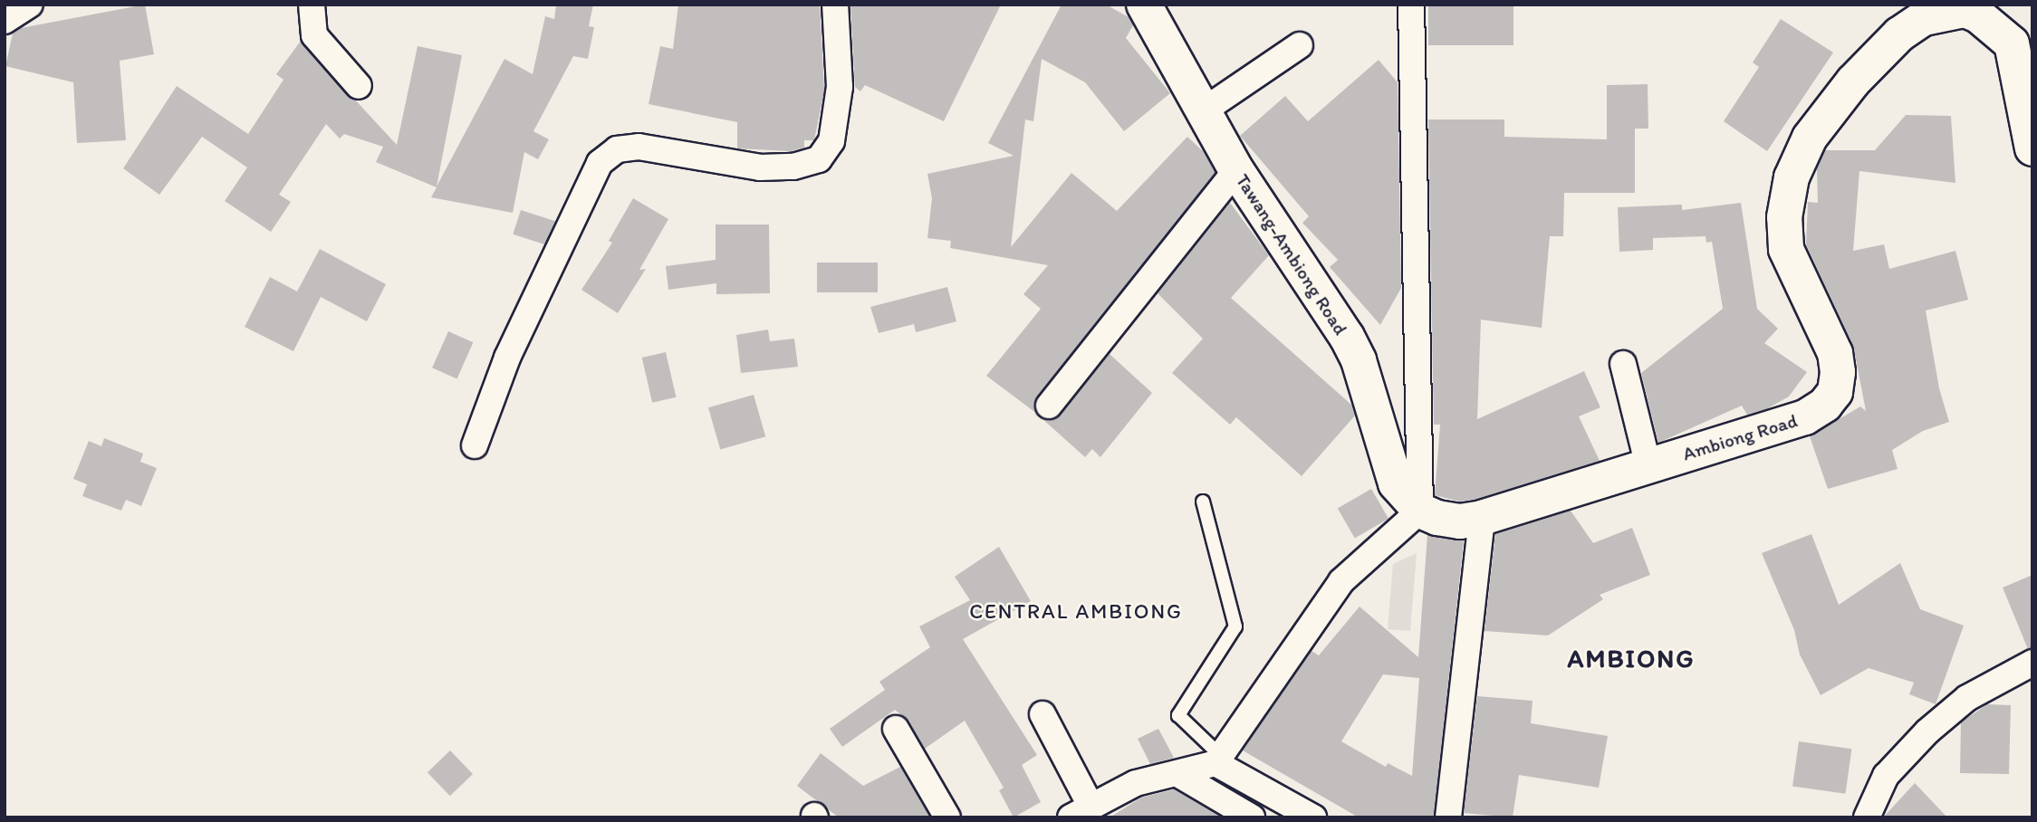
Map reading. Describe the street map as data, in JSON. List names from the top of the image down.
{
  "streets": {
    "main road": ["Tawang-Ambiong Road", "Ambiong Road"]
  },
  "crossings": [
    ["Tawang-Ambiong Road", "Ambiong Road"]
  ],
  "districts": ["CENTRAL AMBIONG", "AMBIONG"]
}
